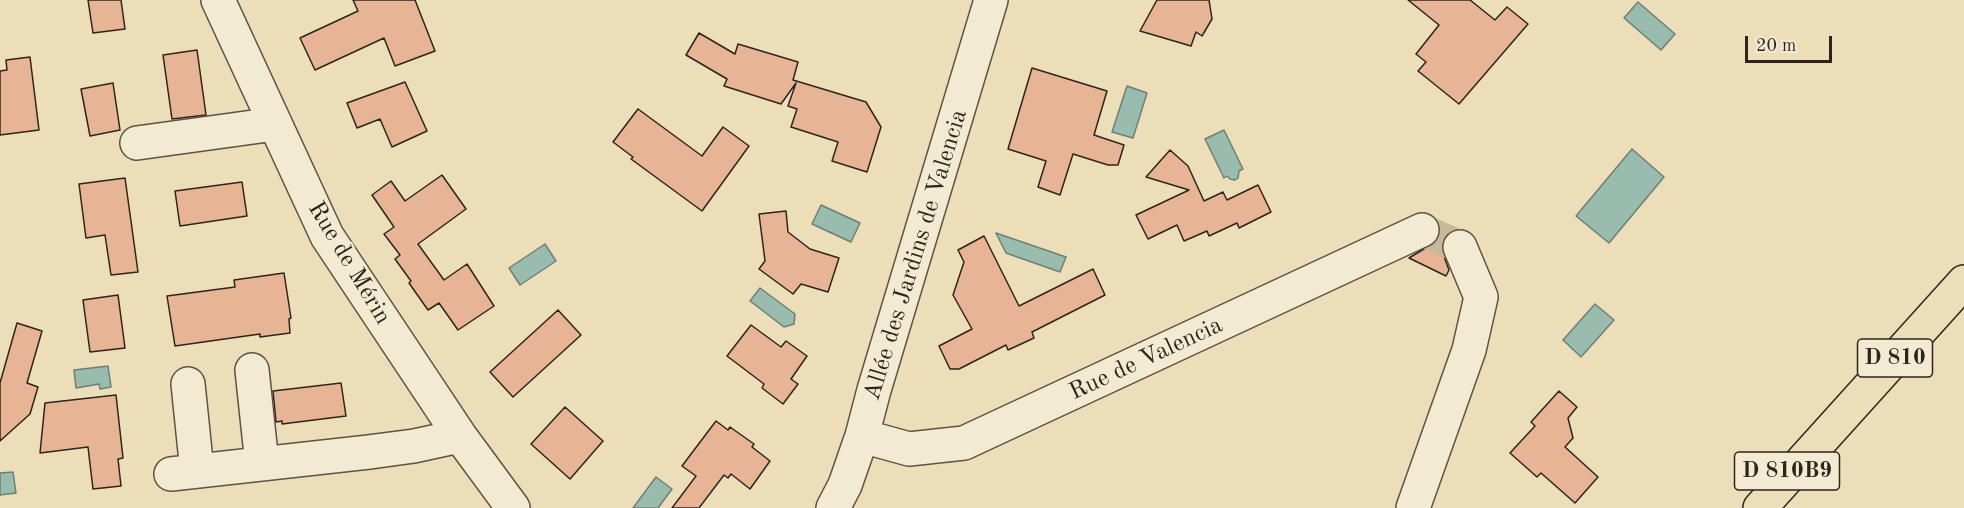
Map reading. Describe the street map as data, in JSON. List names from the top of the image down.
{
  "streets": {
    "main road": ["D 810", "D 810B9"],
    "street": ["Allée des Jardins de Valencia", "Rue de Mérin", "Rue de Valencia"]
  },
  "crossings": [
    ["Allée des Jardins de Valencia", "Rue de Valencia"],
    ["D 810", "D 810B9"]
  ],
  "scale_bar": "20 m"
}
